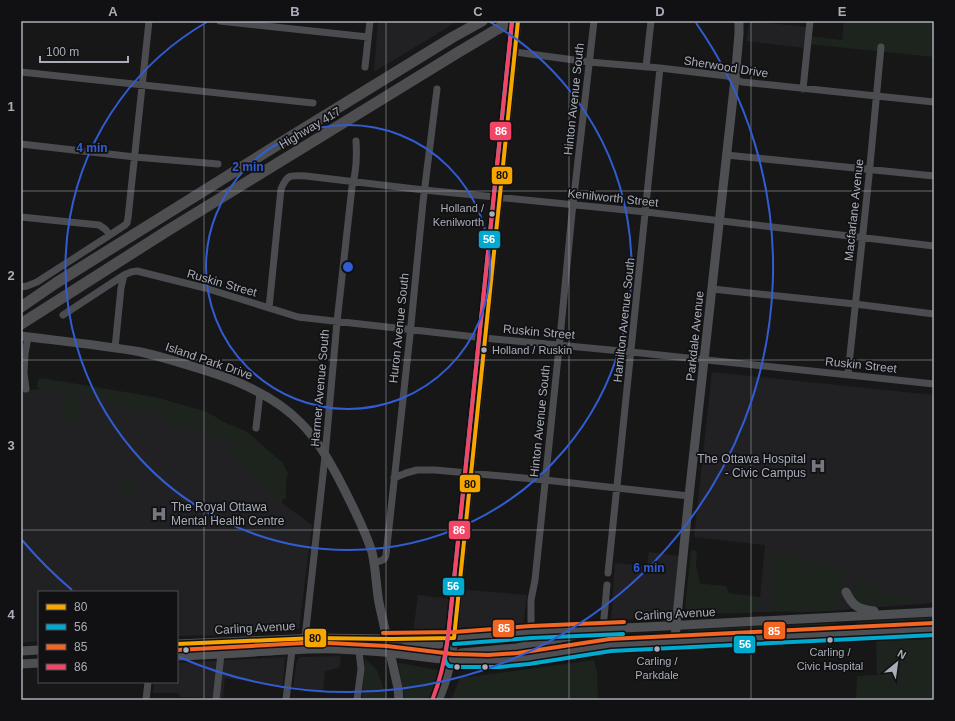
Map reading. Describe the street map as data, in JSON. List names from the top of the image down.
{
  "streets": {
    "highway": ["Highway 417"],
    "main road": ["Parkdale Avenue", "Island Park Drive", "Carling Avenue"],
    "street": [
      "Sherwood Drive",
      "Hinton Avenue South",
      "Kenilworth Street",
      "Macfarlane Avenue",
      "Ruskin Street",
      "Hamilton Avenue South",
      "Huron Avenue South",
      "Harmer Avenue South"
    ]
  },
  "crossings": [
    ["Sherwood Drive", "Hinton Avenue South"],
    ["Sherwood Drive", "Macfarlane Avenue"],
    ["Sherwood Drive", "Hamilton Avenue South"],
    ["Sherwood Drive", "Parkdale Avenue"],
    ["Hinton Avenue South", "Kenilworth Street"],
    ["Hinton Avenue South", "Ruskin Street"],
    ["Hinton Avenue South", "Carling Avenue"],
    ["Kenilworth Street", "Macfarlane Avenue"],
    ["Kenilworth Street", "Ruskin Street"],
    ["Kenilworth Street", "Hamilton Avenue South"],
    ["Kenilworth Street", "Huron Avenue South"],
    ["Kenilworth Street", "Parkdale Avenue"],
    ["Kenilworth Street", "Harmer Avenue South"],
    ["Macfarlane Avenue", "Ruskin Street"],
    ["Ruskin Street", "Hamilton Avenue South"],
    ["Ruskin Street", "Huron Avenue South"],
    ["Ruskin Street", "Parkdale Avenue"],
    ["Ruskin Street", "Harmer Avenue South"],
    ["Huron Avenue South", "Island Park Drive"],
    ["Parkdale Avenue", "Carling Avenue"],
    ["Island Park Drive", "Harmer Avenue South"],
    ["Island Park Drive", "Carling Avenue"],
    ["Harmer Avenue South", "Carling Avenue"]
  ],
  "places": {
    "other": [
      "Holland / Kenilworth",
      "Holland / Ruskin",
      "Carling / Civic Hospital",
      "Carling / Parkdale"
    ],
    "hospital": ["The Ottawa Hospital - Civic Campus", "The Royal Ottawa Mental Health Centre"]
  },
  "lines": [
    "transit line 80",
    "transit line 56",
    "transit line 86",
    "transit line 85"
  ],
  "legend": [
    "80",
    "56",
    "85",
    "86"
  ],
  "scale_bar": "100 m",
  "north": "top right",
  "grid": {
    "columns": [
      "A",
      "B",
      "C",
      "D",
      "E"
    ],
    "rows": [
      "1",
      "2",
      "3",
      "4"
    ]
  },
  "rings": ["4 min", "2 min", "6 min"]
}
